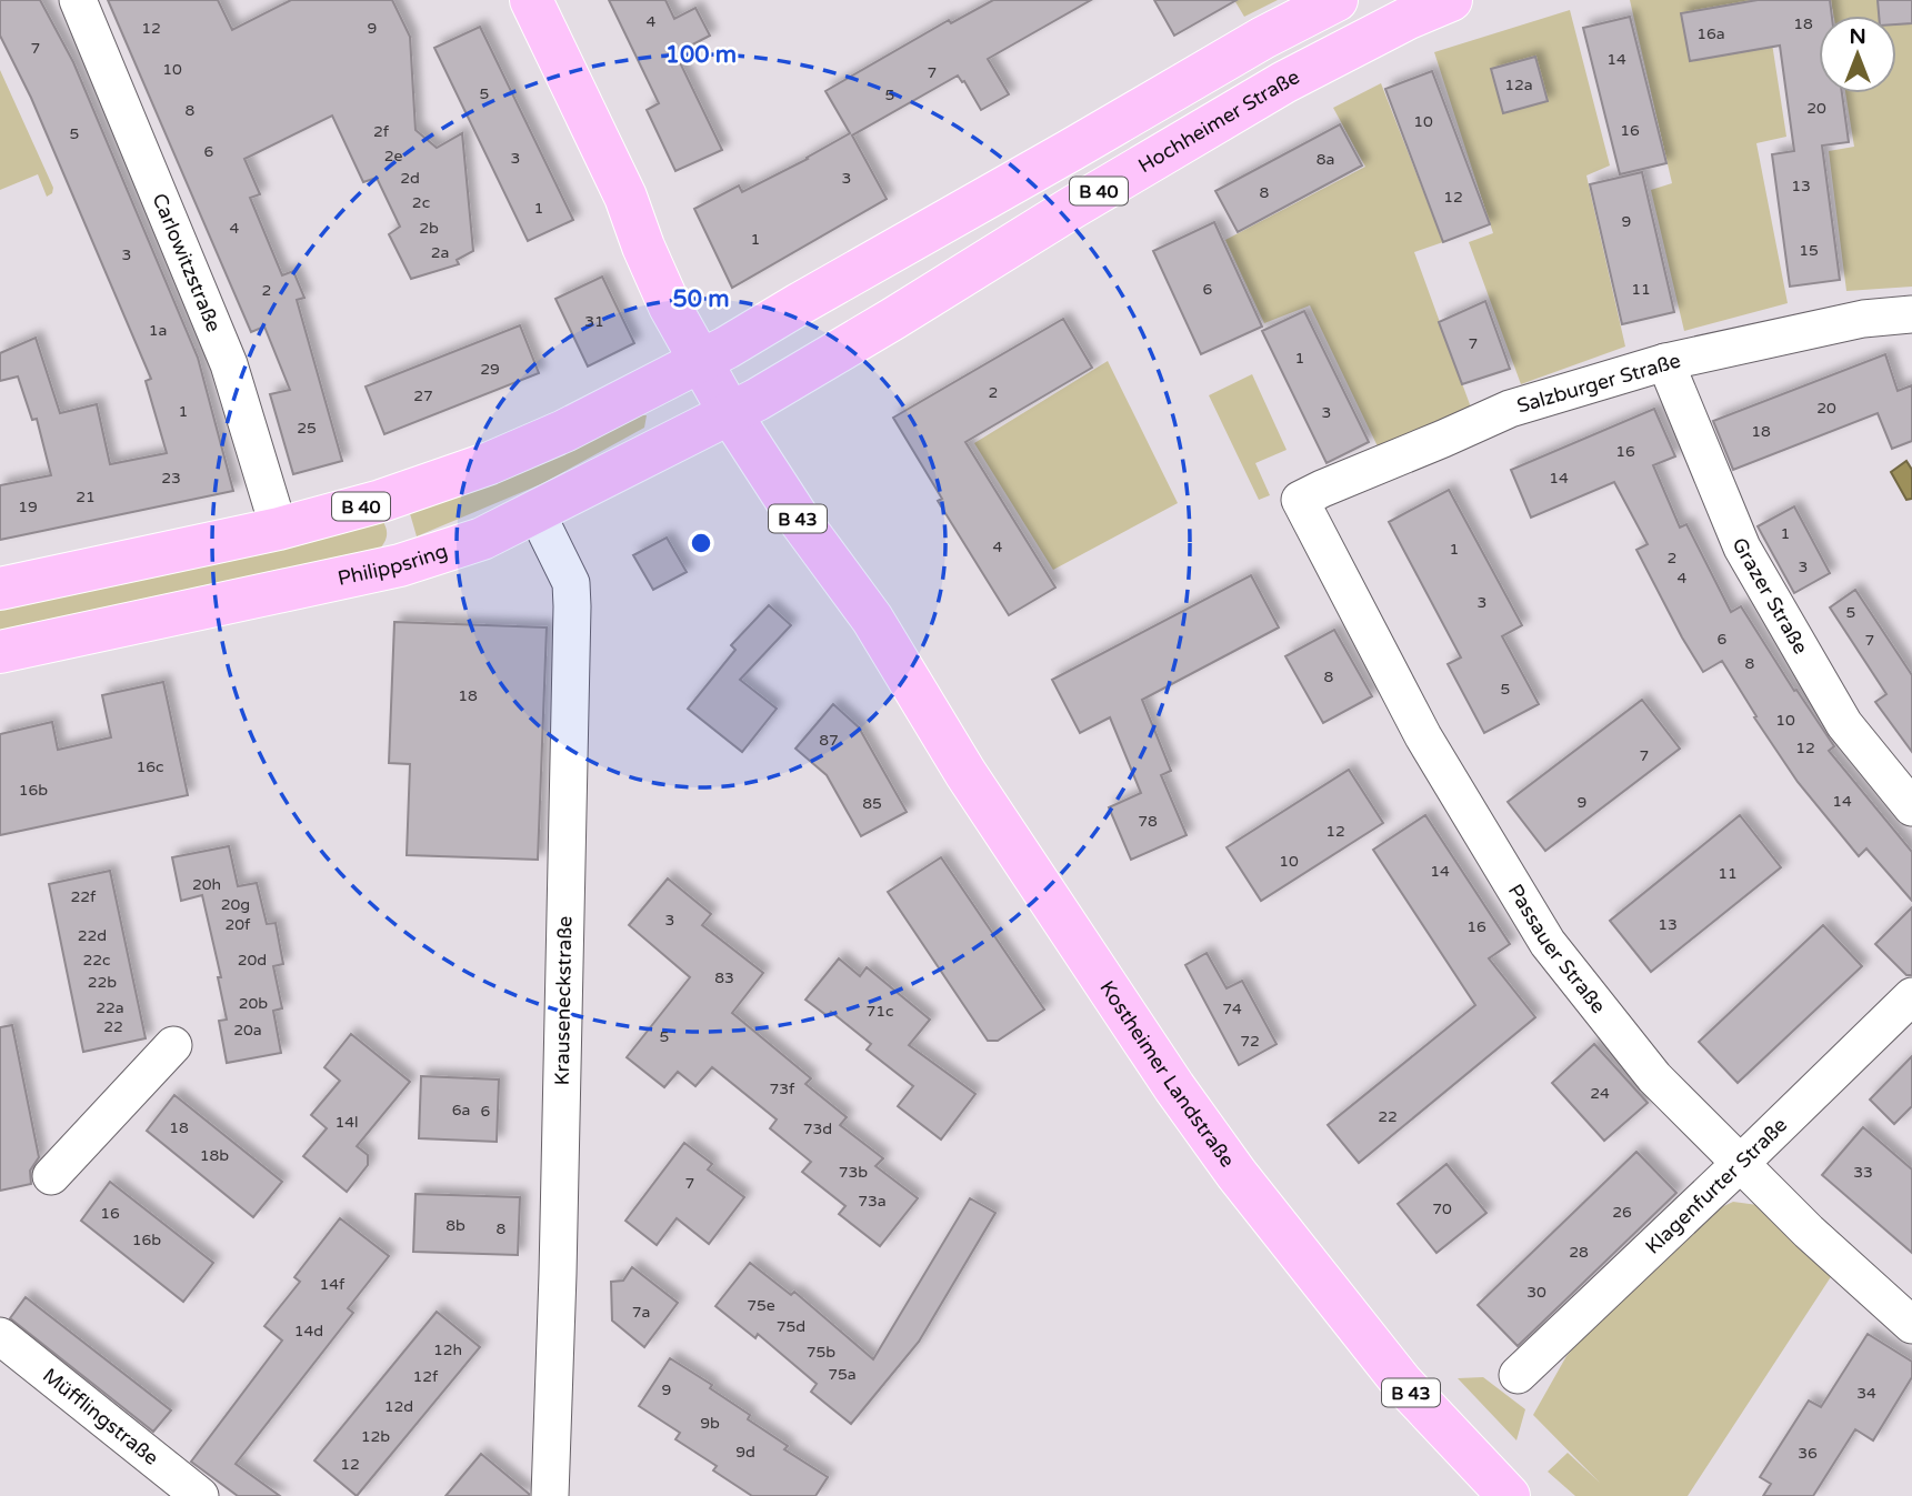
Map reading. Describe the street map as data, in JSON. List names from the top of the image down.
{
  "streets": {
    "main road": [
      "Hochheimer Straße",
      "B 40",
      "B 43",
      "Philippsring",
      "Kostheimer Landstraße"
    ],
    "street": [
      "Carlowitzstraße",
      "Salzburger Straße",
      "Grazer Straße",
      "Passauer Straße",
      "Krauseneckstraße",
      "Klagenfurter Straße",
      "Müfflingstraße"
    ]
  },
  "crossings": [
    ["Hochheimer Straße", "B 43"],
    ["Hochheimer Straße", "Philippsring"],
    ["Hochheimer Straße", "Kostheimer Landstraße"],
    ["B 40", "Carlowitzstraße"],
    ["B 40", "B 43"],
    ["Salzburger Straße", "Grazer Straße"],
    ["Salzburger Straße", "Passauer Straße"],
    ["B 43", "Philippsring"],
    ["B 43", "Kostheimer Landstraße"],
    ["Philippsring", "Krauseneckstraße"],
    ["Philippsring", "Kostheimer Landstraße"],
    ["Passauer Straße", "Klagenfurter Straße"]
  ],
  "house_numbers": [
    "4",
    "18",
    "12",
    "9",
    "16a",
    "7",
    "14",
    "10",
    "7",
    "12a",
    "5",
    "5",
    "20",
    "8",
    "10",
    "16",
    "2f",
    "5",
    "6",
    "2e",
    "3",
    "8a",
    "2d",
    "3",
    "13",
    "8",
    "12",
    "2c",
    "1",
    "9",
    "4",
    "2b",
    "1",
    "15",
    "2a",
    "3",
    "6",
    "11",
    "2",
    "31",
    "1a",
    "7",
    "1",
    "29",
    "2",
    "27",
    "20",
    "1",
    "3",
    "25",
    "18",
    "16",
    "23",
    "14",
    "21",
    "19",
    "1",
    "4",
    "1",
    "2",
    "3",
    "4",
    "3",
    "5",
    "6",
    "7",
    "8",
    "8",
    "5",
    "18",
    "10",
    "87",
    "12",
    "7",
    "16c",
    "16b",
    "14",
    "9",
    "85",
    "78",
    "12",
    "10",
    "14",
    "11",
    "20h",
    "22f",
    "20g",
    "3",
    "20f",
    "13",
    "16",
    "22d",
    "22c",
    "20d",
    "83",
    "22b",
    "20b",
    "22a",
    "74",
    "71c",
    "22",
    "20a",
    "5",
    "72",
    "73f",
    "24",
    "6a",
    "6",
    "22",
    "14l",
    "18",
    "73d",
    "18b",
    "73b",
    "33",
    "7",
    "73a",
    "70",
    "26",
    "16",
    "8b",
    "8",
    "16b",
    "28",
    "14f",
    "30",
    "75e",
    "7a",
    "75d",
    "14d",
    "12h",
    "75b",
    "75a",
    "12f",
    "9",
    "34",
    "12d",
    "9b",
    "12b",
    "9d",
    "36",
    "12"
  ],
  "north": "top",
  "rings": ["100 m", "50 m"]
}
